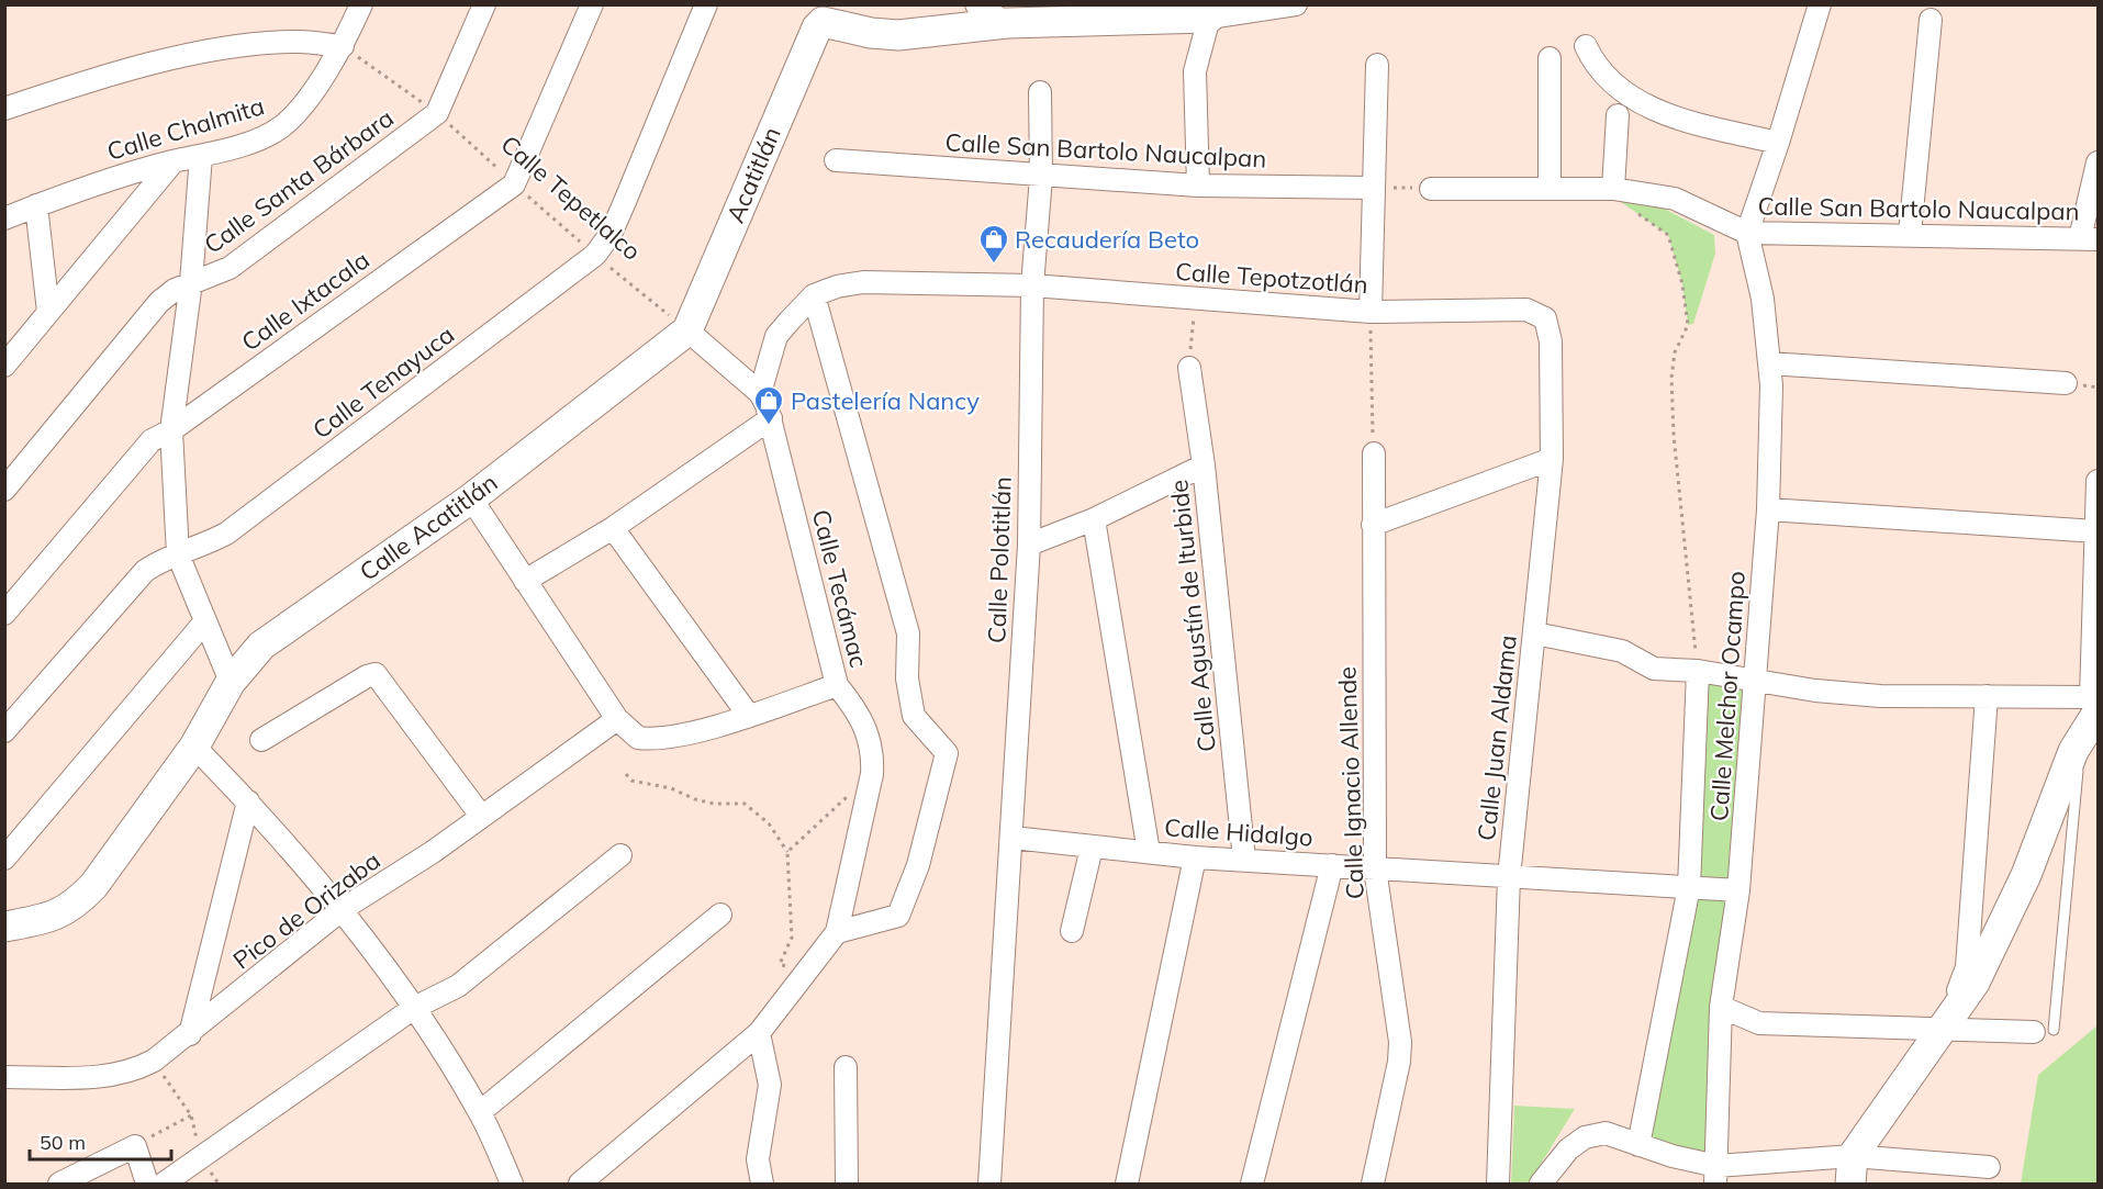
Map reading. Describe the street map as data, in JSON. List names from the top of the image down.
{
  "streets": {
    "street": [
      "Calle Chalmita",
      "Calle San Bartolo Naucalpan",
      "Acatitlán",
      "Calle Santa Bárbara",
      "Calle Tepotzotlán",
      "Calle Ixtacala",
      "Calle Tenayuca",
      "Calle Acatitlán",
      "Calle Polotitlán",
      "Calle Tecámac",
      "Calle Agustín de Iturbide",
      "Calle Melchor Ocampo",
      "Calle Juan Aldama",
      "Calle Ignacio Allende",
      "Calle Hidalgo",
      "Pico de Orizaba"
    ],
    "path": ["Calle Tepetlalco"]
  },
  "crossings": [
    ["Calle Chalmita", "Calle Tepetlalco"],
    ["Calle San Bartolo Naucalpan", "Calle Polotitlán"],
    ["Calle San Bartolo Naucalpan", "Calle Melchor Ocampo"],
    ["Acatitlán", "Calle Tepetlalco"],
    ["Acatitlán", "Calle Acatitlán"],
    ["Calle Santa Bárbara", "Calle Tepetlalco"],
    ["Calle Tepetlalco", "Calle Ixtacala"],
    ["Calle Tepetlalco", "Calle Tenayuca"],
    ["Calle Tepetlalco", "Calle Acatitlán"],
    ["Calle Tepotzotlán", "Calle Polotitlán"],
    ["Calle Tepotzotlán", "Calle Tecámac"],
    ["Calle Tepotzotlán", "Calle Juan Aldama"],
    ["Calle Acatitlán", "Calle Tecámac"],
    ["Calle Polotitlán", "Calle Hidalgo"],
    ["Calle Tecámac", "Pico de Orizaba"],
    ["Calle Agustín de Iturbide", "Calle Hidalgo"],
    ["Calle Melchor Ocampo", "Calle Hidalgo"],
    ["Calle Juan Aldama", "Calle Hidalgo"],
    ["Calle Ignacio Allende", "Calle Hidalgo"]
  ],
  "places": {
    "shop": ["Recaudería Beto", "Pastelería Nancy"]
  },
  "scale_bar": "50 m"
}
